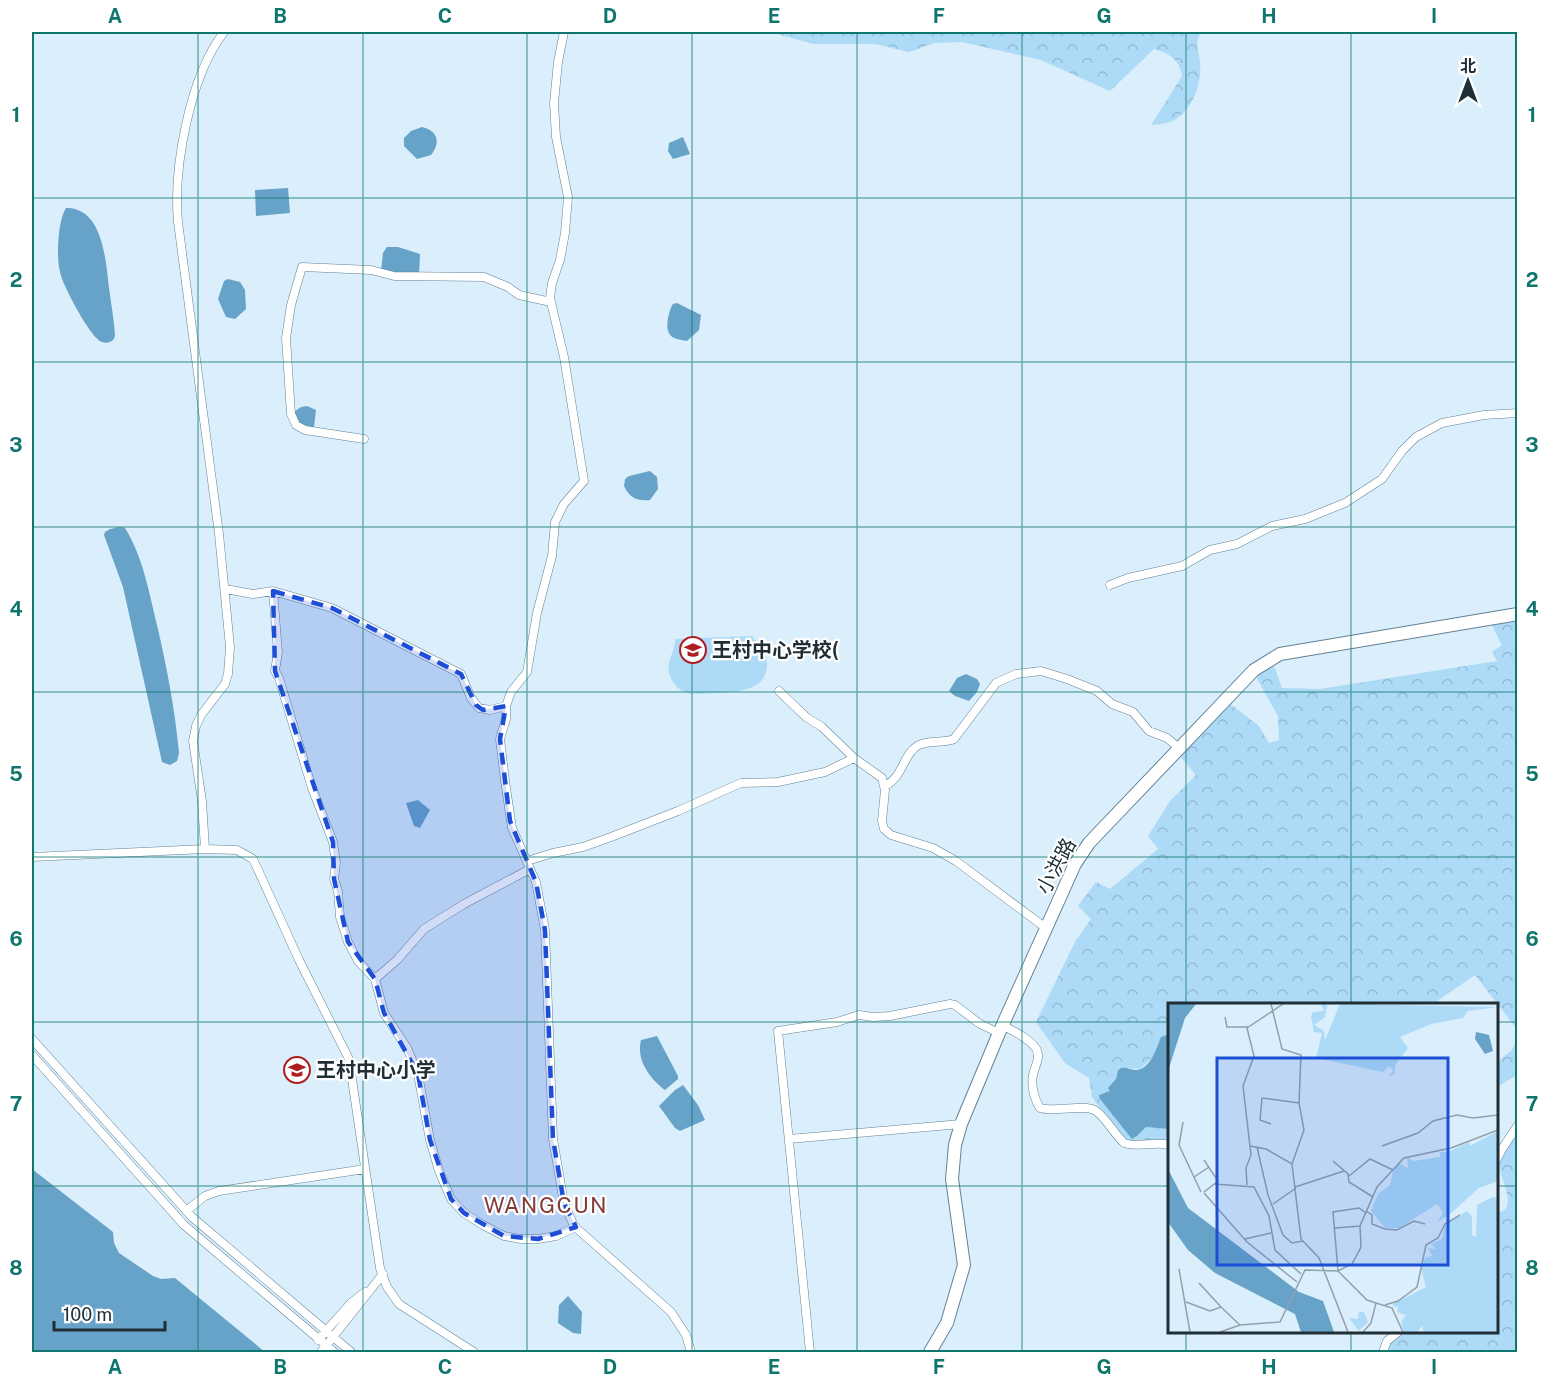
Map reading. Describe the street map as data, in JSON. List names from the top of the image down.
{
  "streets": {
    "main road": ["小洪路"]
  },
  "districts": ["WANGCUN"],
  "places": {
    "school or university": ["王村中心学校(", "王村中心小学"]
  },
  "scale_bar": "100 m",
  "north": "top",
  "grid": {
    "columns": [
      "A",
      "B",
      "C",
      "D",
      "E",
      "F",
      "G",
      "H",
      "I"
    ],
    "rows": [
      "1",
      "2",
      "3",
      "4",
      "5",
      "6",
      "7",
      "8"
    ]
  }
}
